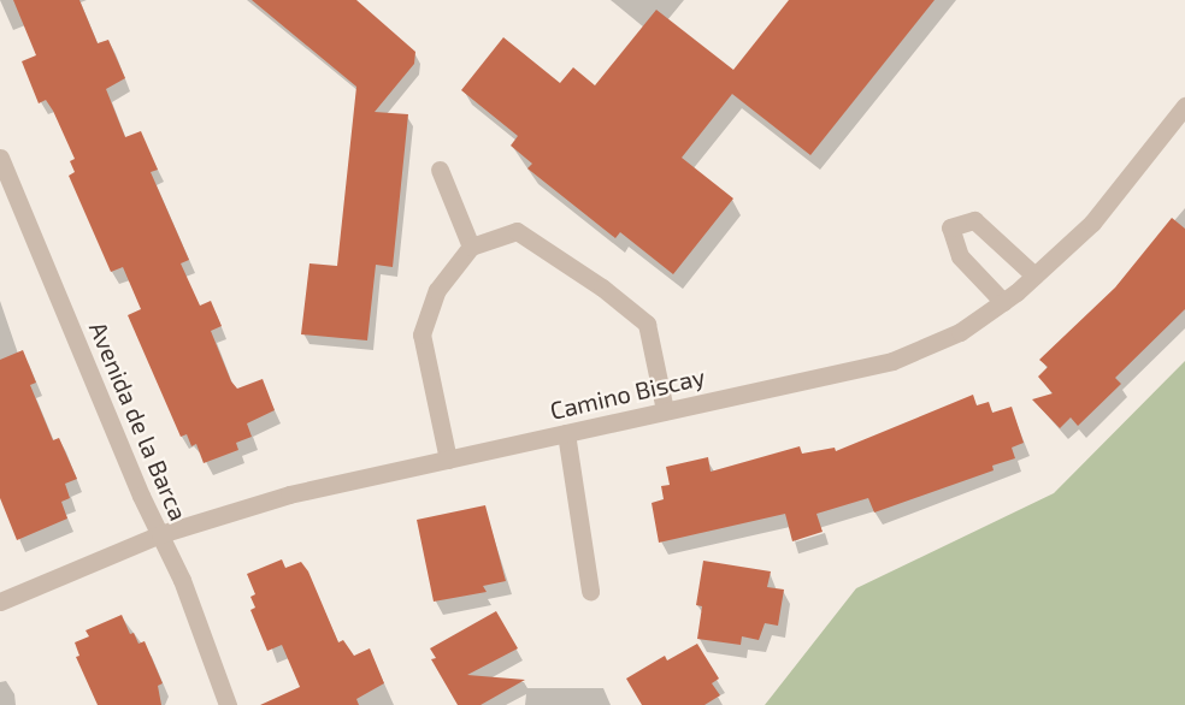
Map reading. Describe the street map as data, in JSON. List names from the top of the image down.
{
  "streets": {
    "street": ["Camino Biscay", "Avenida de la Barca"]
  },
  "crossings": [
    ["Camino Biscay", "Avenida de la Barca"]
  ]
}
